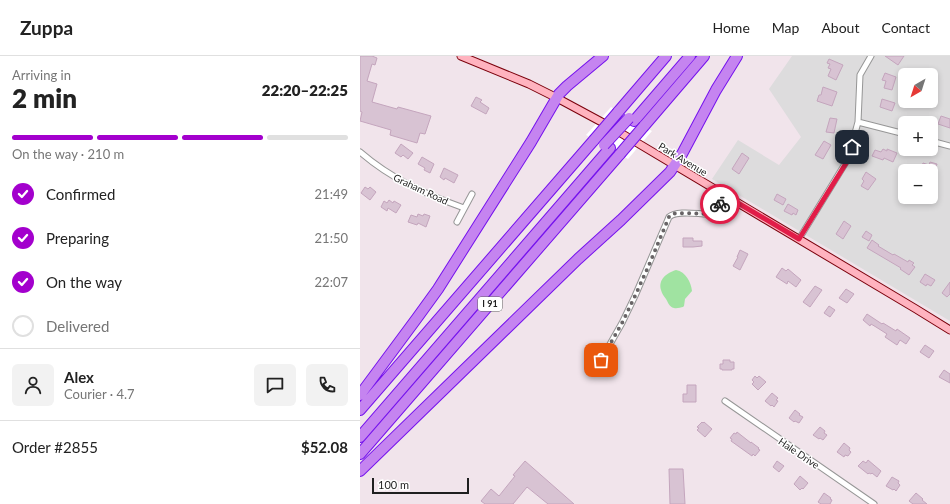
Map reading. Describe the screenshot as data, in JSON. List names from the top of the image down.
{
  "streets": {
    "highway": ["I 91"],
    "main road": ["Park Avenue"],
    "street": ["Graham Road", "Hale Drive"]
  },
  "scale_bar": "100 m",
  "north": "bottom left",
  "page": {
    "header": "Zuppa",
    "nav": [
      "Home",
      "Map",
      "About",
      "Contact"
    ],
    "heading": ["2 min", "Arriving in", "22:20–22:25"],
    "panel": [
      "Alex",
      "Courier · 4.7",
      "Order #2855",
      "$52.08"
    ],
    "map_buttons": ["+", "−"],
    "bar": "On the way · 210 m",
    "list": [
      ["Confirmed", "21:49"],
      ["Preparing", "21:50"],
      ["On the way", "22:07"],
      "Delivered"
    ],
    "scale": "100 m"
  }
}
